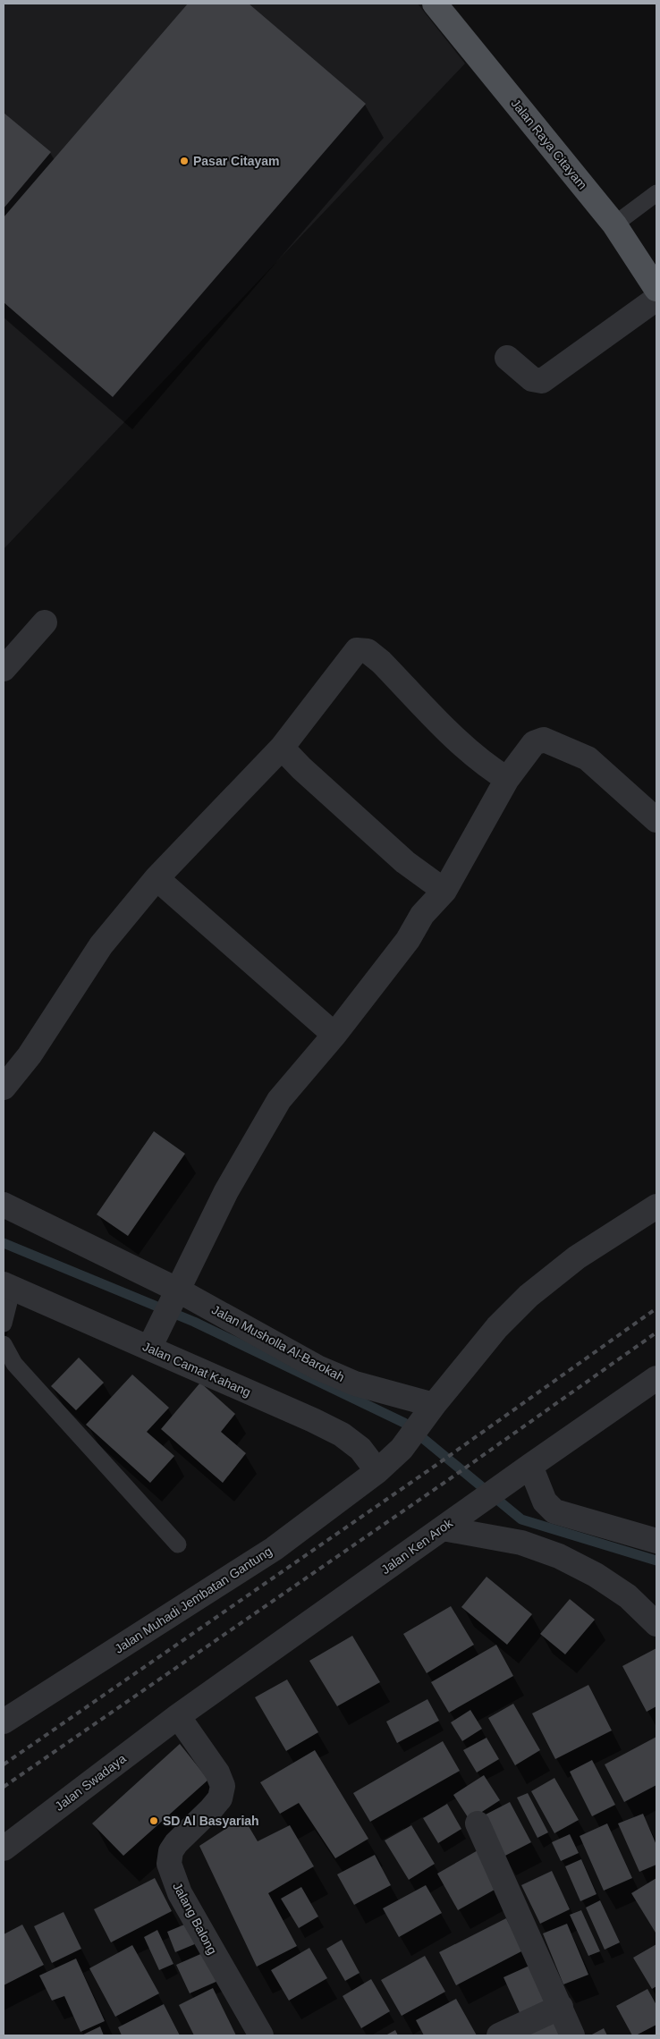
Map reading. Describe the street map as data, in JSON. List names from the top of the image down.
{
  "streets": {
    "main road": ["Jalan Raya Citayam"],
    "street": [
      "Jalan Musholla Al-Barokah",
      "Jalan Camat Kahang",
      "Jalan Ken Arok",
      "Jalan Muhadi Jembatan Gantung",
      "Jalan Swadaya",
      "Jalang Balong"
    ]
  },
  "crossings": [
    ["Jalan Musholla Al-Barokah", "Jalan Muhadi Jembatan Gantung"],
    ["Jalan Camat Kahang", "Jalan Muhadi Jembatan Gantung"],
    ["Jalan Ken Arok", "Jalan Swadaya"],
    ["Jalan Ken Arok", "Jalang Balong"],
    ["Jalan Swadaya", "Jalang Balong"]
  ],
  "places": ["Pasar Citayam", "SD Al Basyariah"]
}
